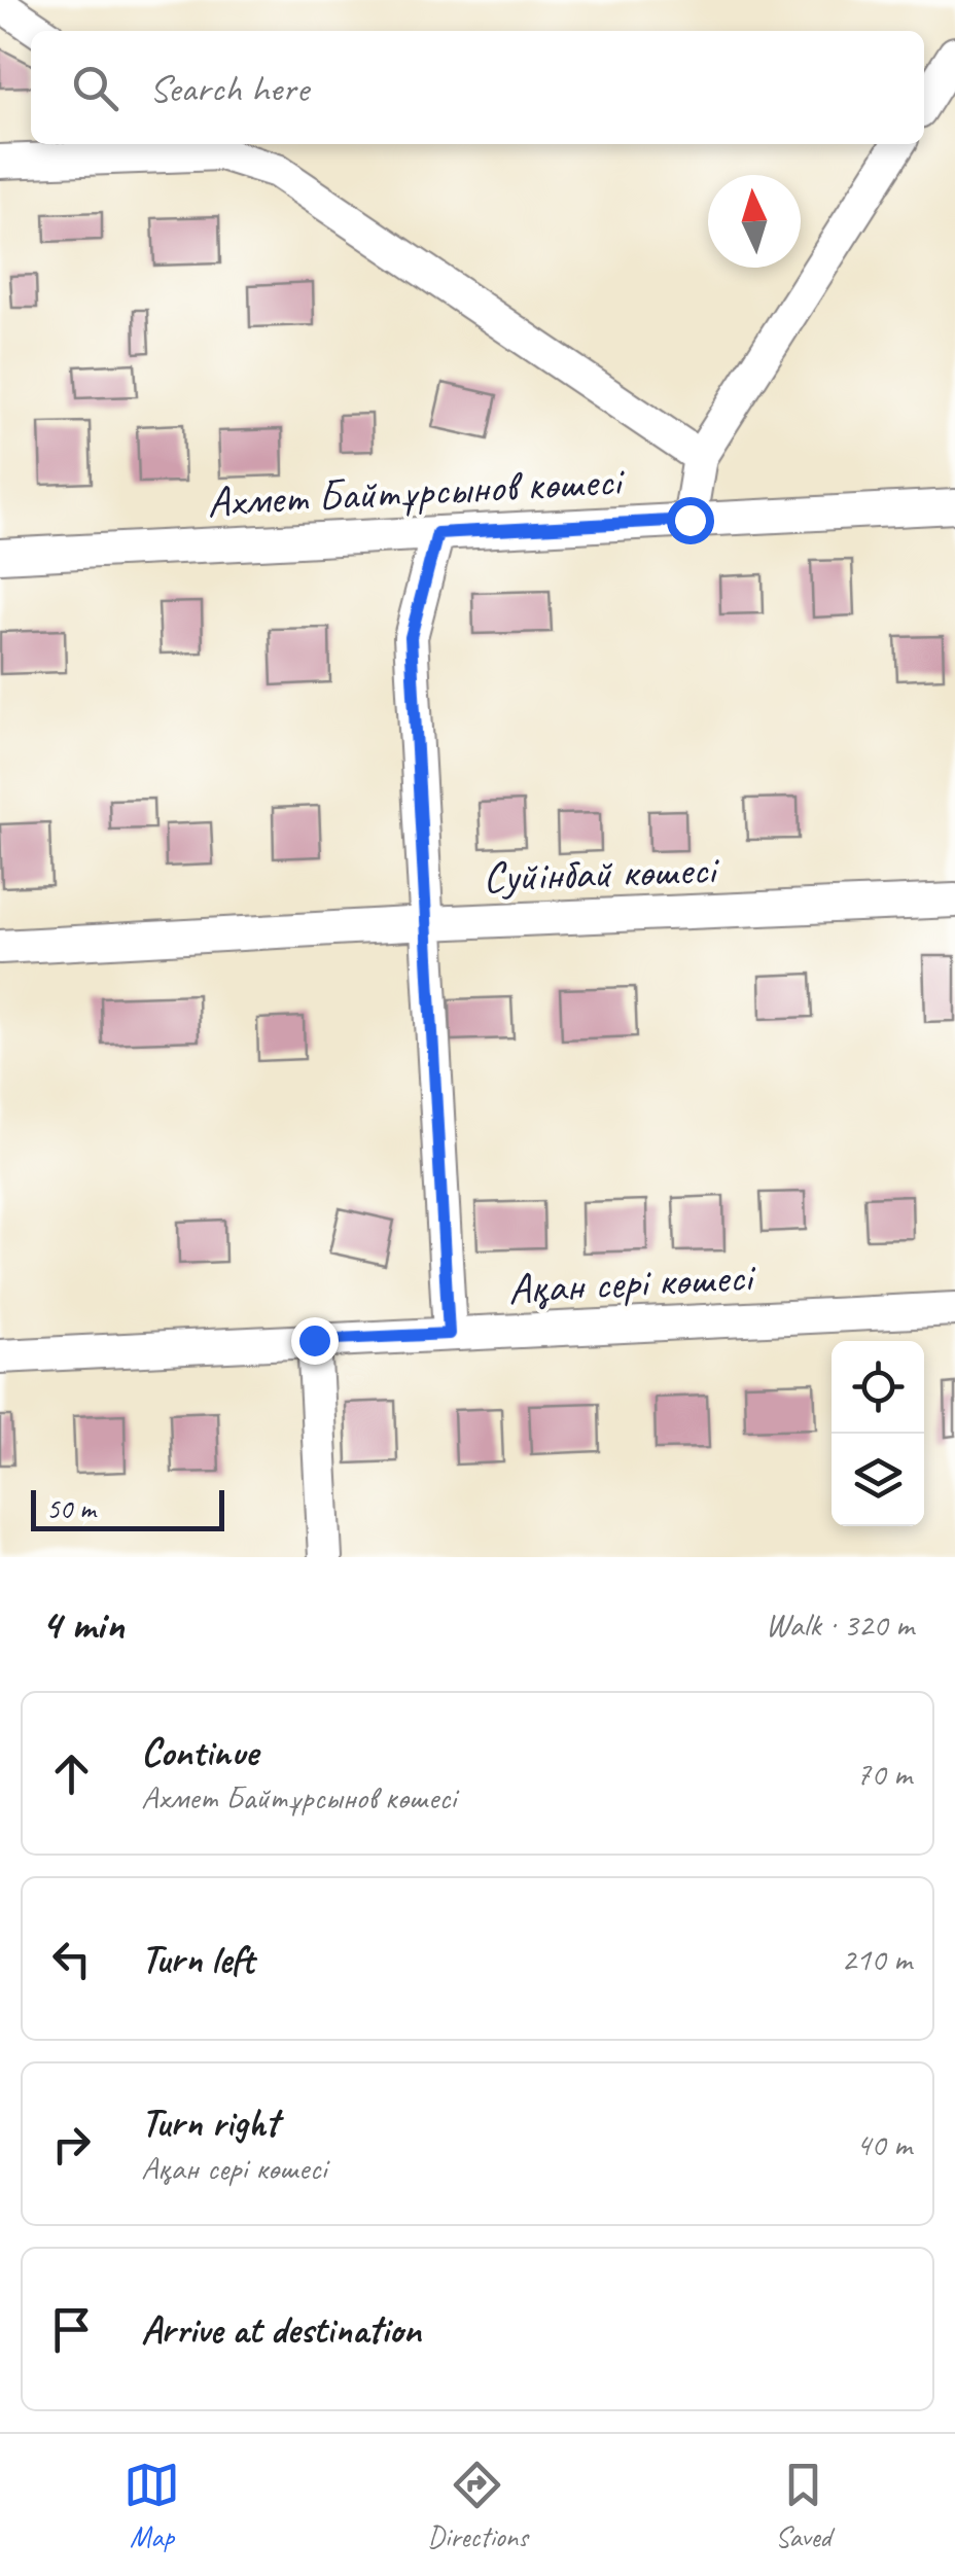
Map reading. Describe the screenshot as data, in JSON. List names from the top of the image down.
{
  "streets": {
    "street": ["Ахмет Байтұрсынов көшесі", "Суйінбай көшесі", "Ақан сері көшесі"]
  },
  "scale_bar": "50 m",
  "north": "top",
  "page": {
    "search": "Search here",
    "scale": "50 m",
    "heading": ["4 min", "Walk · 320 m"],
    "list": [
      ["Continue", "Ахмет Байтұрсынов көшесі", "70 m"],
      ["Turn left", "210 m"],
      ["Turn right", "Ақан сері көшесі", "40 m"],
      "Arrive at destination"
    ],
    "nav": ["Map", "Directions", "Saved"]
  }
}
